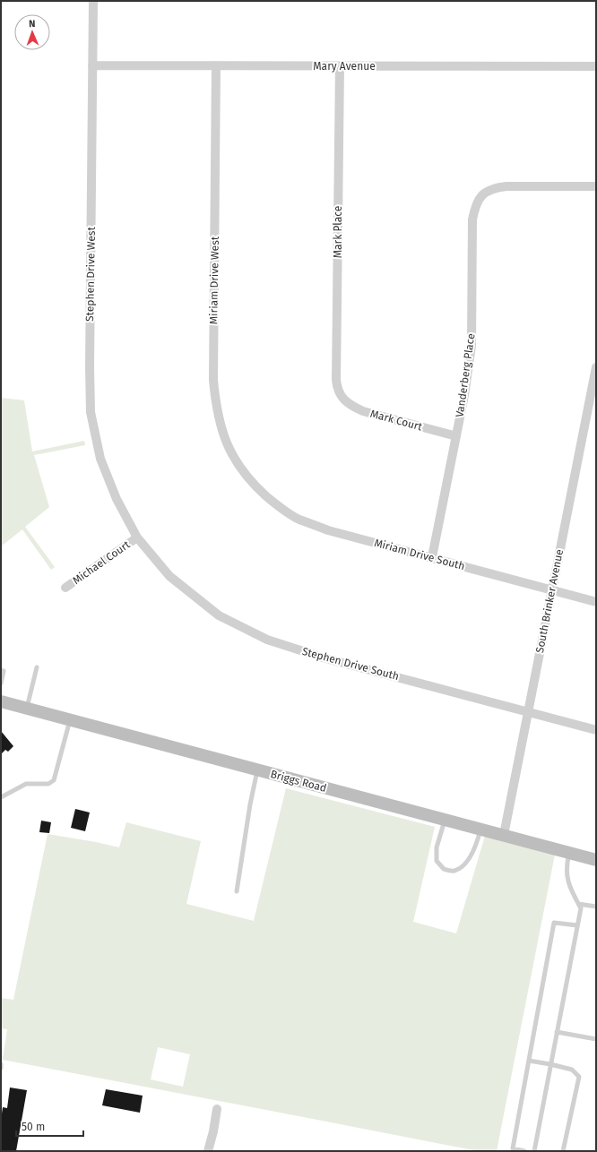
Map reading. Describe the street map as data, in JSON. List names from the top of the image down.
{
  "streets": {
    "street": [
      "Mary Avenue",
      "Mark Place",
      "Stephen Drive West",
      "Miriam Drive West",
      "Vanderberg Place",
      "Mark Court",
      "Miriam Drive South",
      "Michael Court",
      "South Brinker Avenue",
      "Stephen Drive South",
      "Briggs Road"
    ]
  },
  "crossings": [
    ["Mary Avenue", "Mark Place"],
    ["Mary Avenue", "Stephen Drive West"],
    ["Mary Avenue", "Miriam Drive West"],
    ["Mark Place", "Mark Court"],
    ["Stephen Drive West", "Michael Court"],
    ["Stephen Drive West", "Stephen Drive South"],
    ["Miriam Drive West", "Miriam Drive South"],
    ["Vanderberg Place", "Mark Court"],
    ["Vanderberg Place", "Miriam Drive South"],
    ["Miriam Drive South", "South Brinker Avenue"],
    ["Michael Court", "Stephen Drive South"],
    ["South Brinker Avenue", "Stephen Drive South"],
    ["South Brinker Avenue", "Briggs Road"]
  ],
  "scale_bar": "50 m",
  "north": "top"
}
